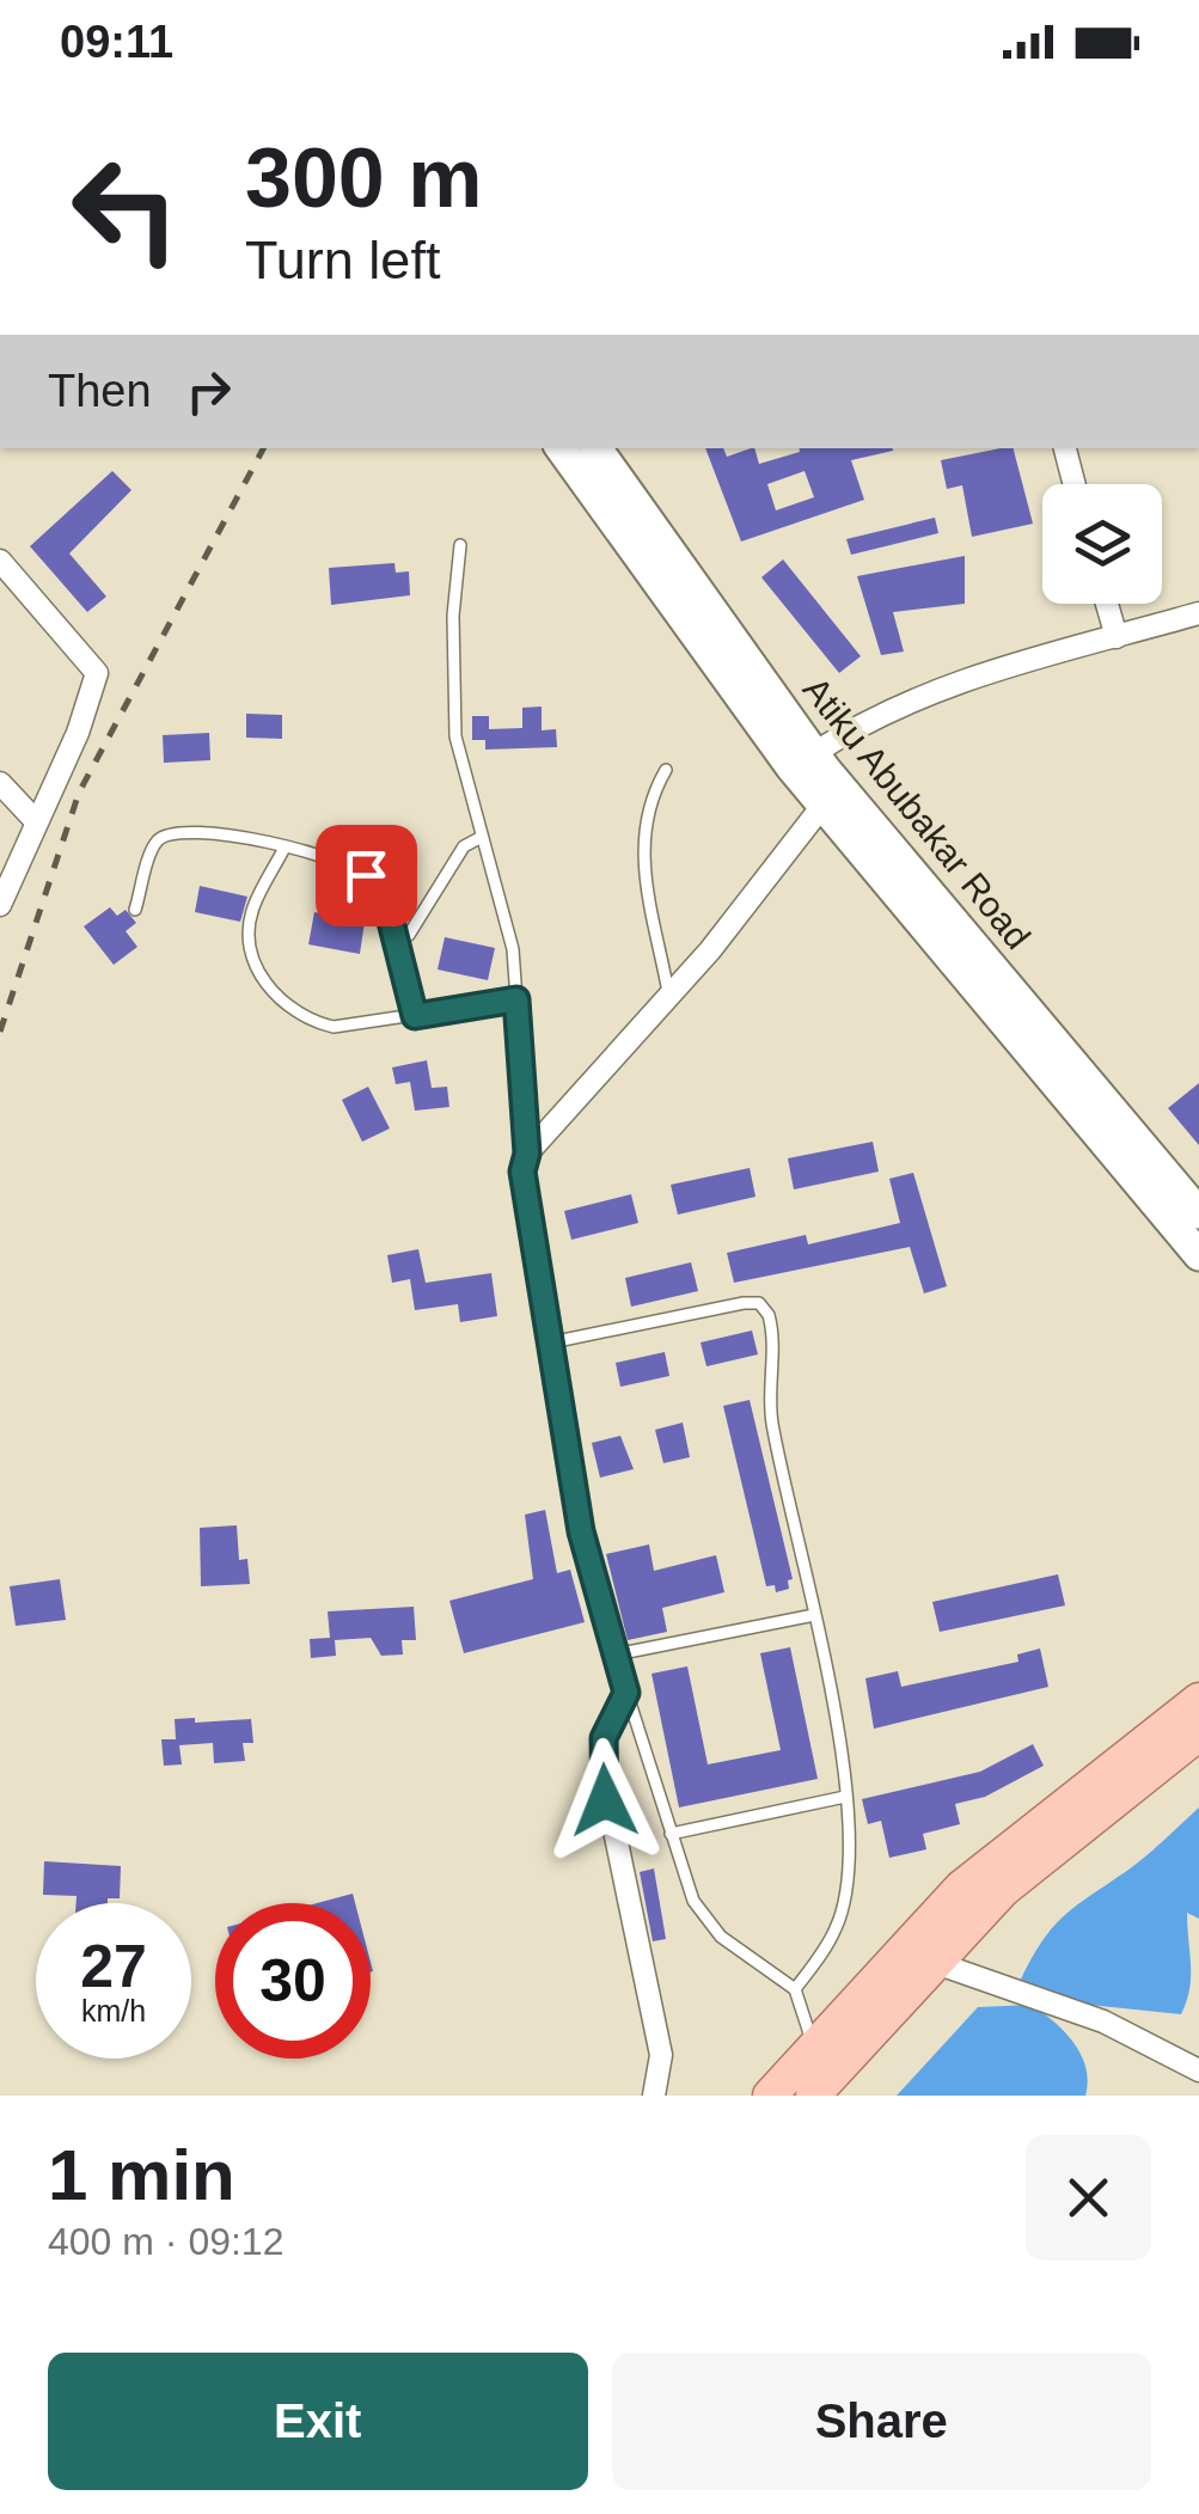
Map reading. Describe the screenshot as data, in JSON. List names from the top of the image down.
{
  "streets": {
    "street": ["Atiku Abubakar Road"]
  },
  "page": {
    "status": "09:11",
    "turn": ["300 m", "Turn left"],
    "then": "Then",
    "speed": "27 km/h",
    "limit": "30",
    "heading": ["1 min", "400 m · 09:12"],
    "buttons": ["Exit", "Share"]
  }
}
